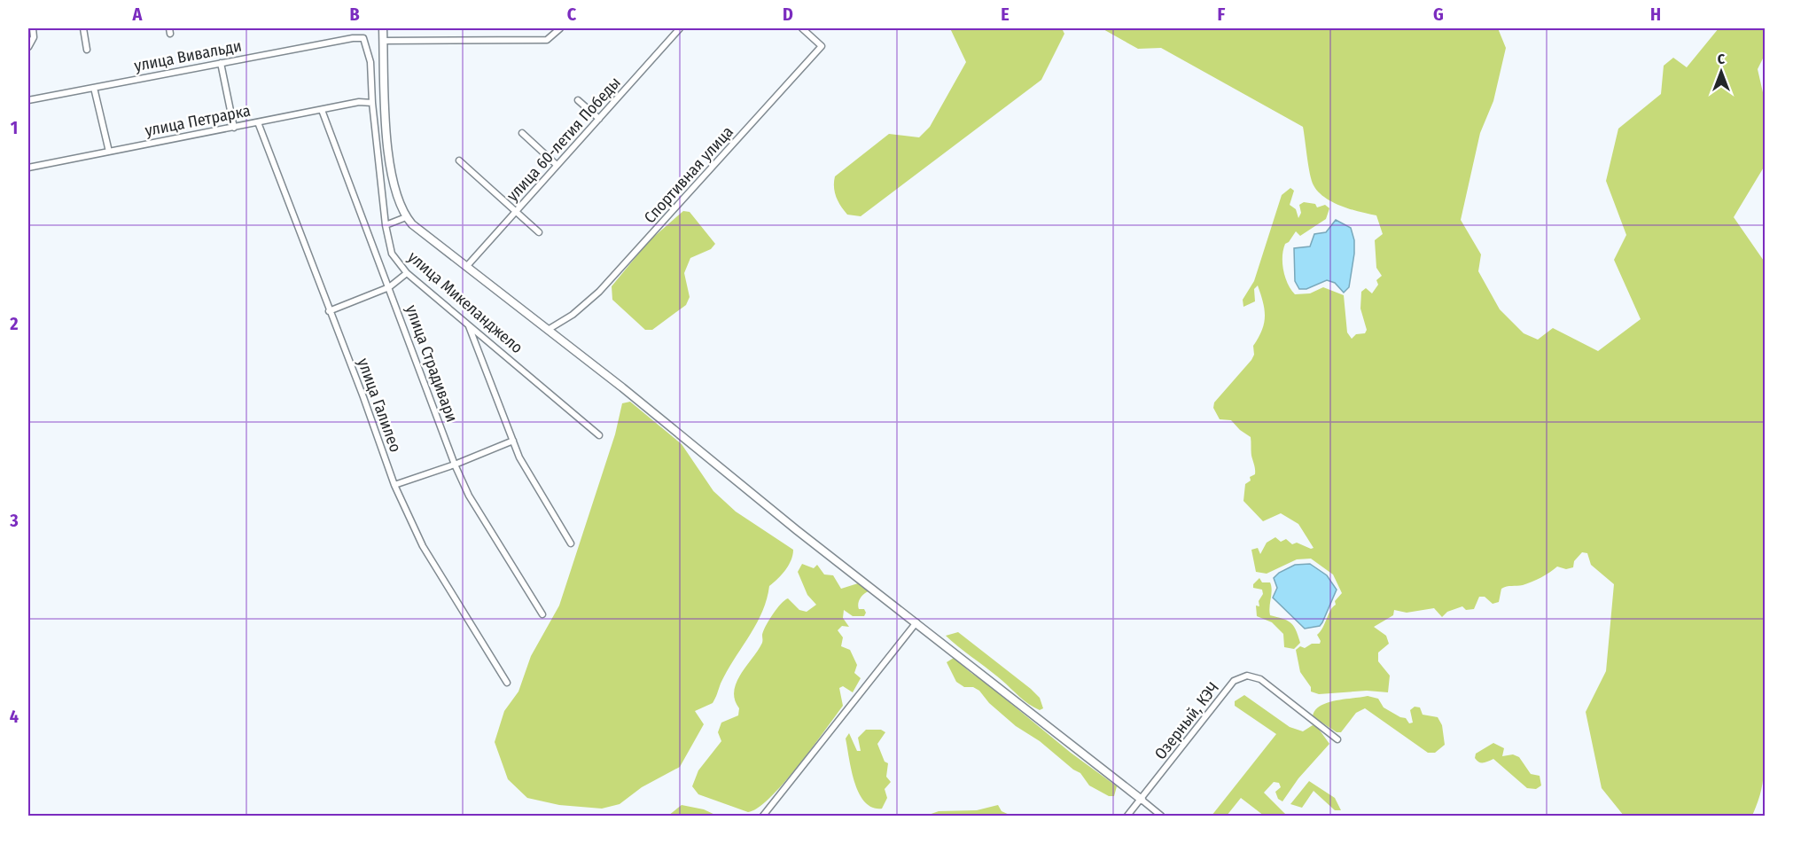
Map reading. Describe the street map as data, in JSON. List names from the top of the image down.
{
  "streets": {
    "street": [
      "улица Вивальди",
      "улица Петрарка",
      "улица 60-летия Победы",
      "Спортивная улица",
      "улица Микеланджело",
      "улица Страдивари",
      "улица Галилео",
      "Озерный, КЭЧ"
    ]
  },
  "crossings": [
    ["улица Вивальди", "улица Микеланджело"],
    ["улица Петрарка", "улица Микеланджело"],
    ["улица Петрарка", "улица Страдивари"],
    ["улица Петрарка", "улица Галилео"]
  ],
  "north": "top",
  "grid": {
    "columns": [
      "A",
      "B",
      "C",
      "D",
      "E",
      "F",
      "G",
      "H"
    ],
    "rows": [
      "1",
      "2",
      "3",
      "4"
    ]
  }
}
